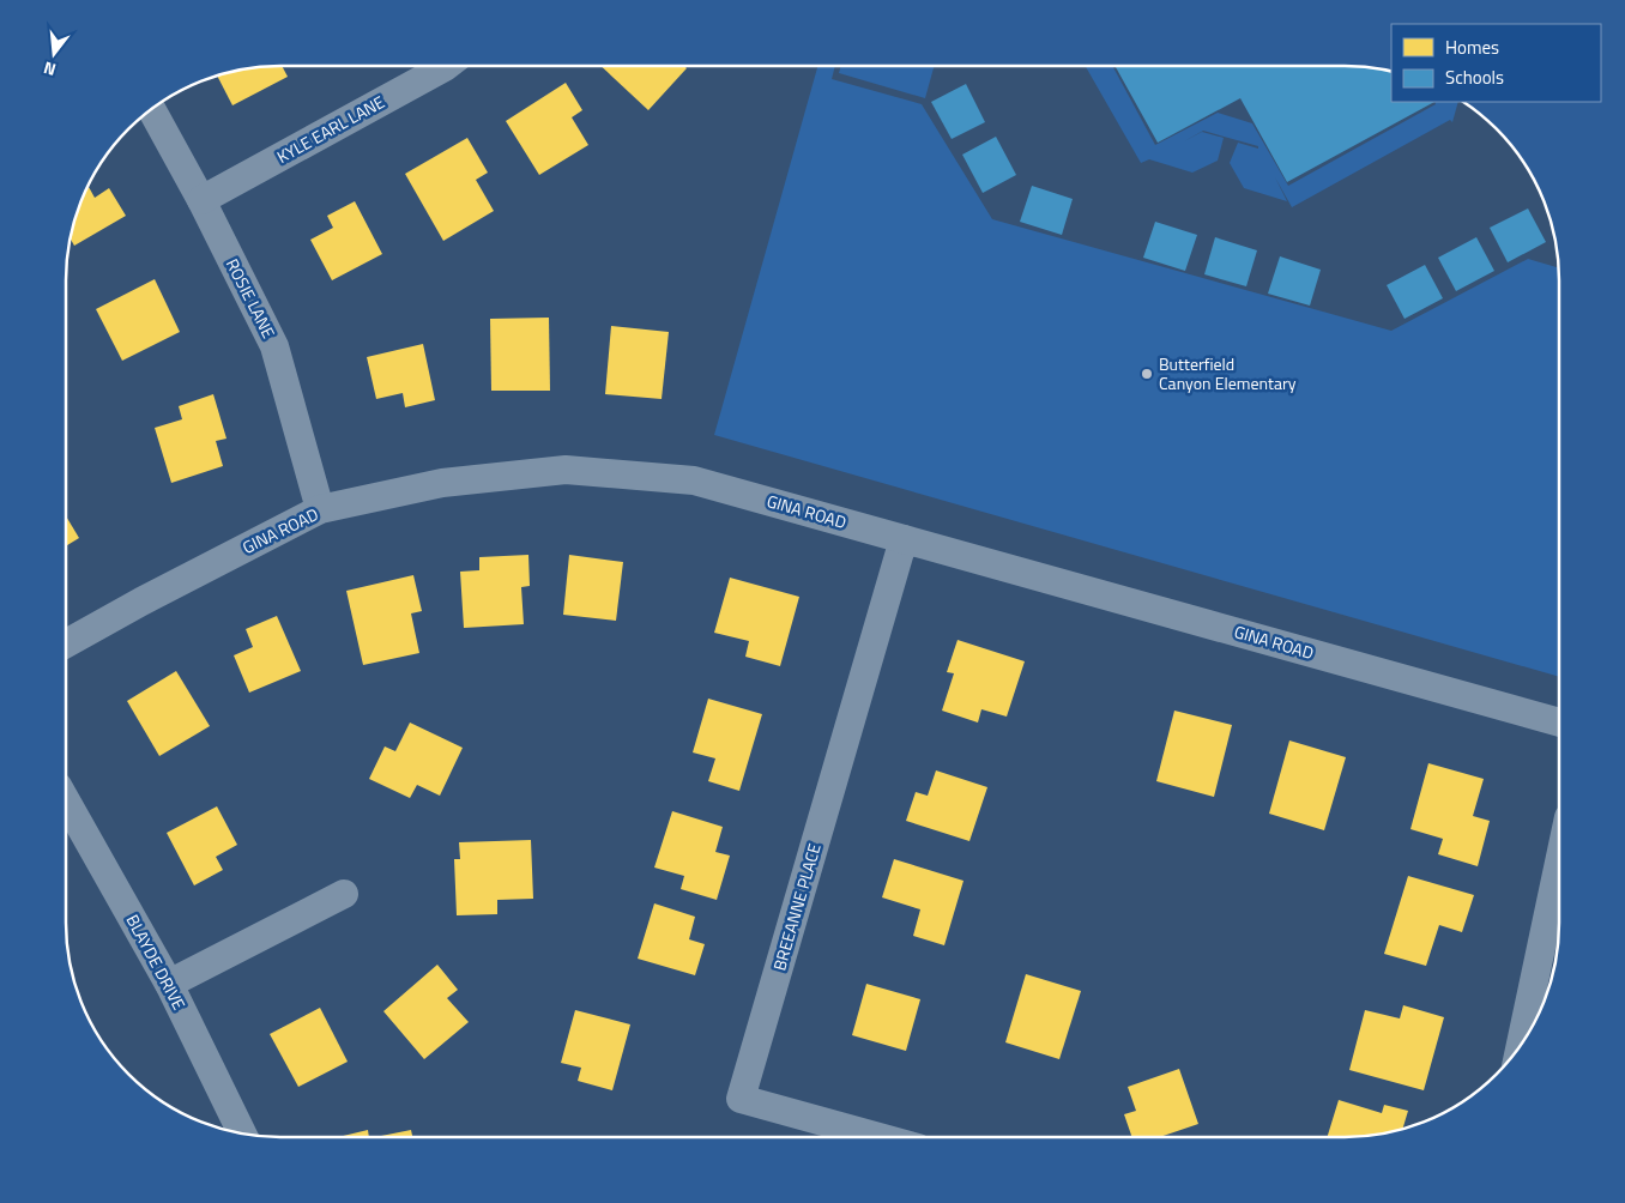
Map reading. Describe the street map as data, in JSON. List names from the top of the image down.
{
  "streets": {
    "street": [
      "KYLE EARL LANE",
      "ROSIE LANE",
      "GINA ROAD",
      "BREEANNE PLACE",
      "BLAYDE DRIVE"
    ]
  },
  "crossings": [
    ["KYLE EARL LANE", "ROSIE LANE"],
    ["ROSIE LANE", "GINA ROAD"],
    ["GINA ROAD", "BREEANNE PLACE"]
  ],
  "places": ["Butterfield Canyon Elementary"],
  "legend": ["Homes", "Schools"],
  "north": "bottom"
}
